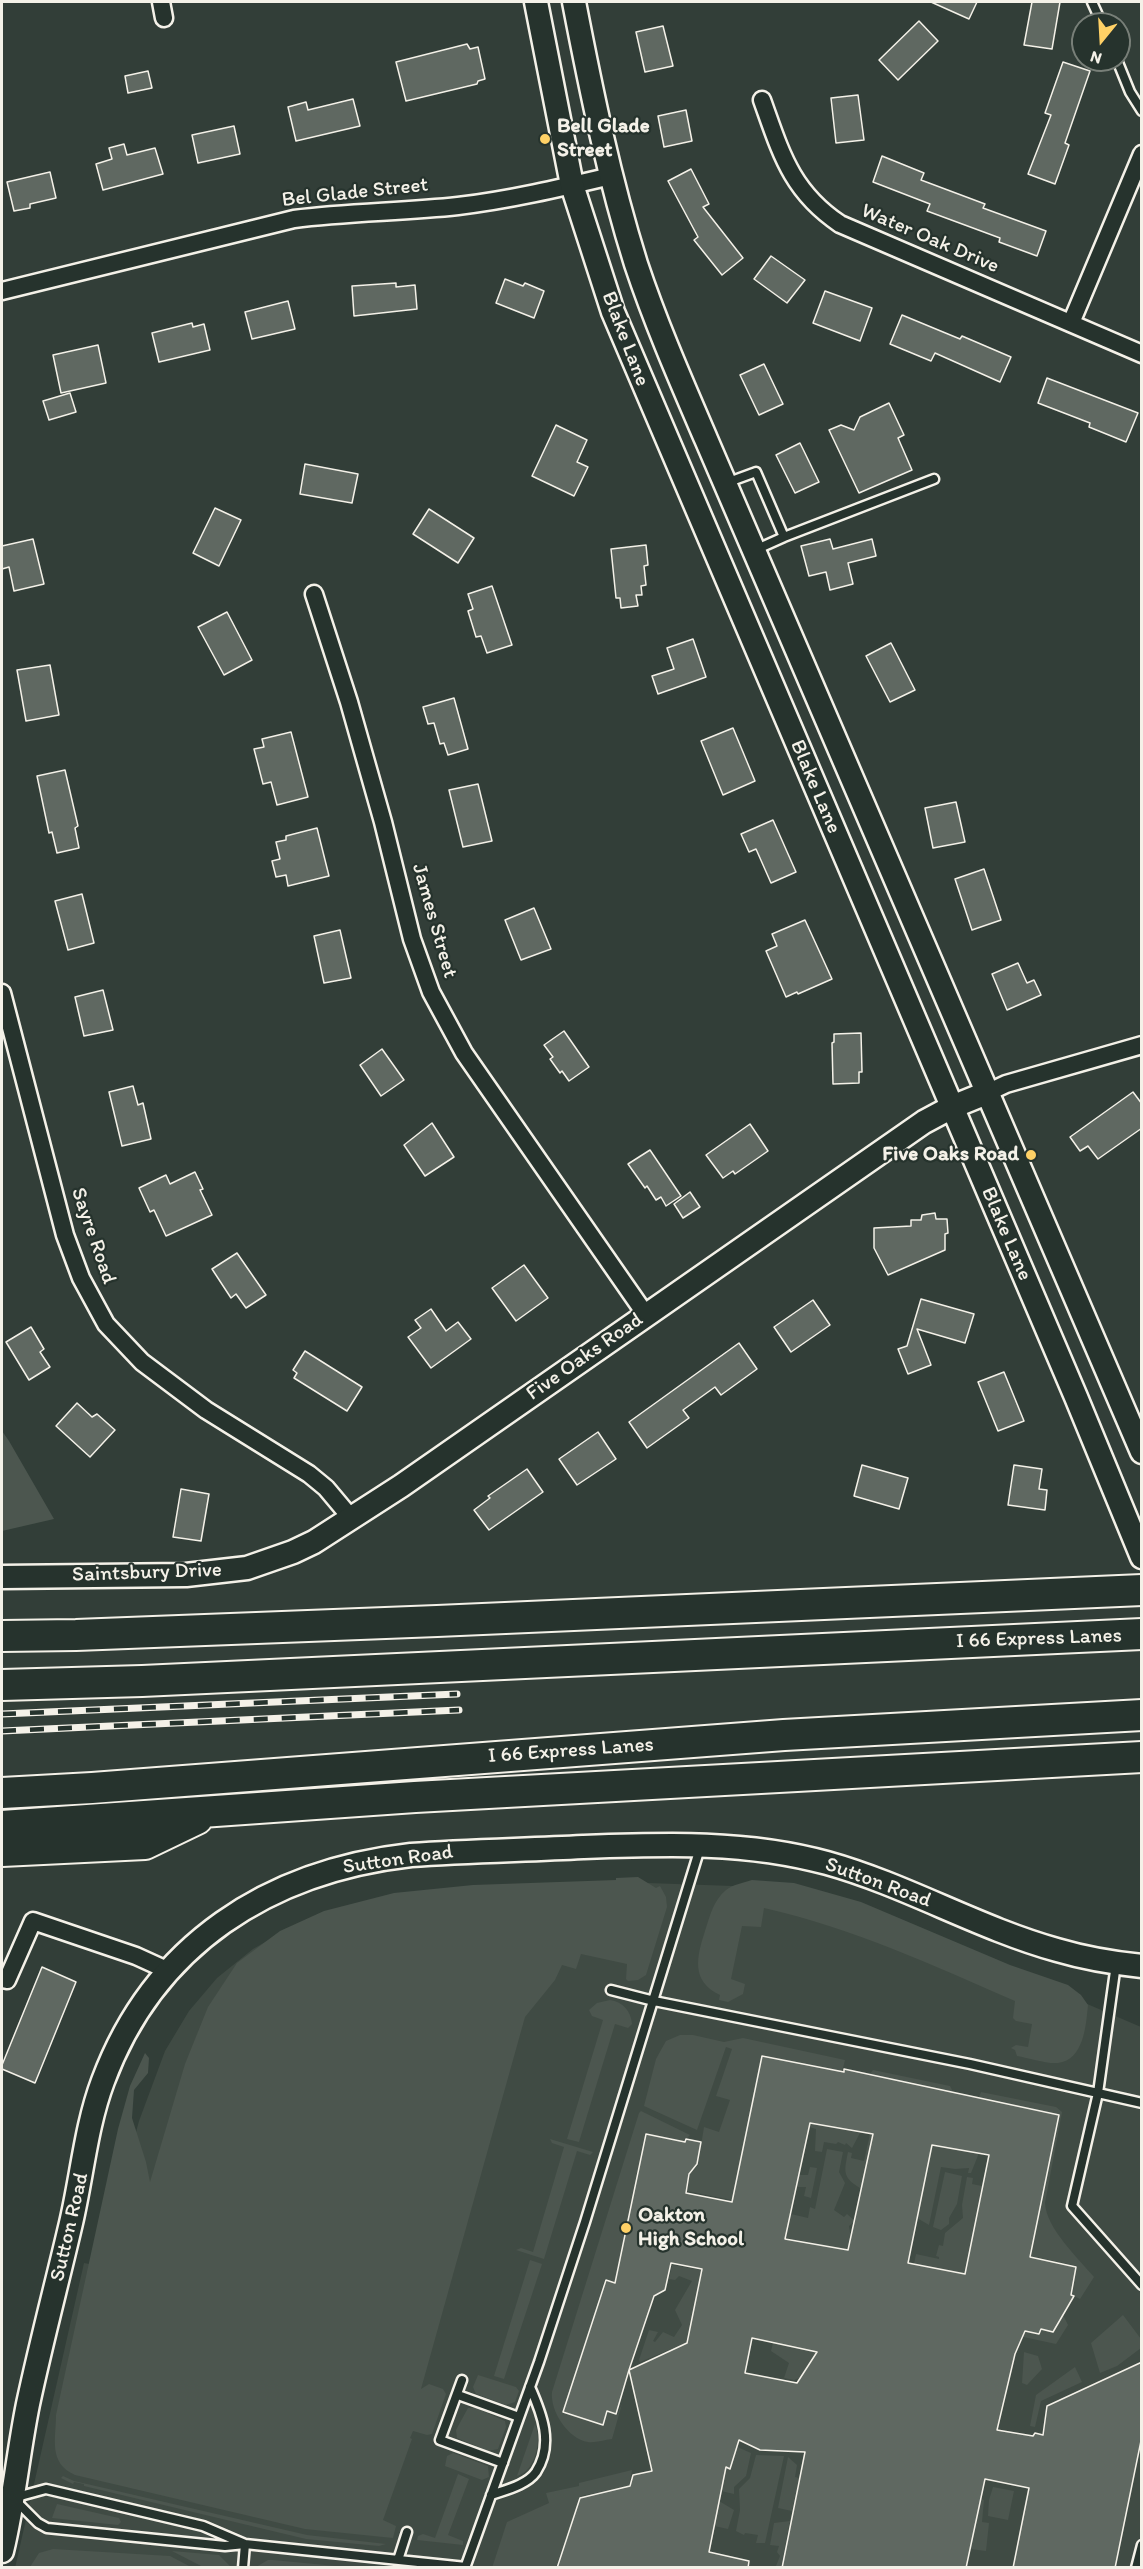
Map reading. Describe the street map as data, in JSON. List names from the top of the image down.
{
  "streets": {
    "highway": ["I 66 Express Lanes"],
    "main road": [
      "Blake Lane",
      "Five Oaks Road",
      "Saintsbury Drive",
      "Sutton Road"
    ],
    "street": [
      "Bel Glade Street",
      "Water Oak Drive",
      "James Street",
      "Sayre Road"
    ]
  },
  "crossings": [
    ["Bel Glade Street", "Blake Lane"],
    ["Blake Lane", "Five Oaks Road"],
    ["James Street", "Five Oaks Road"],
    ["Sayre Road", "Five Oaks Road"],
    ["Sayre Road", "Saintsbury Drive"],
    ["Five Oaks Road", "Saintsbury Drive"]
  ],
  "places": ["Bell Glade Street", "Five Oaks Road", "Oakton High School"],
  "north": "bottom"
}
